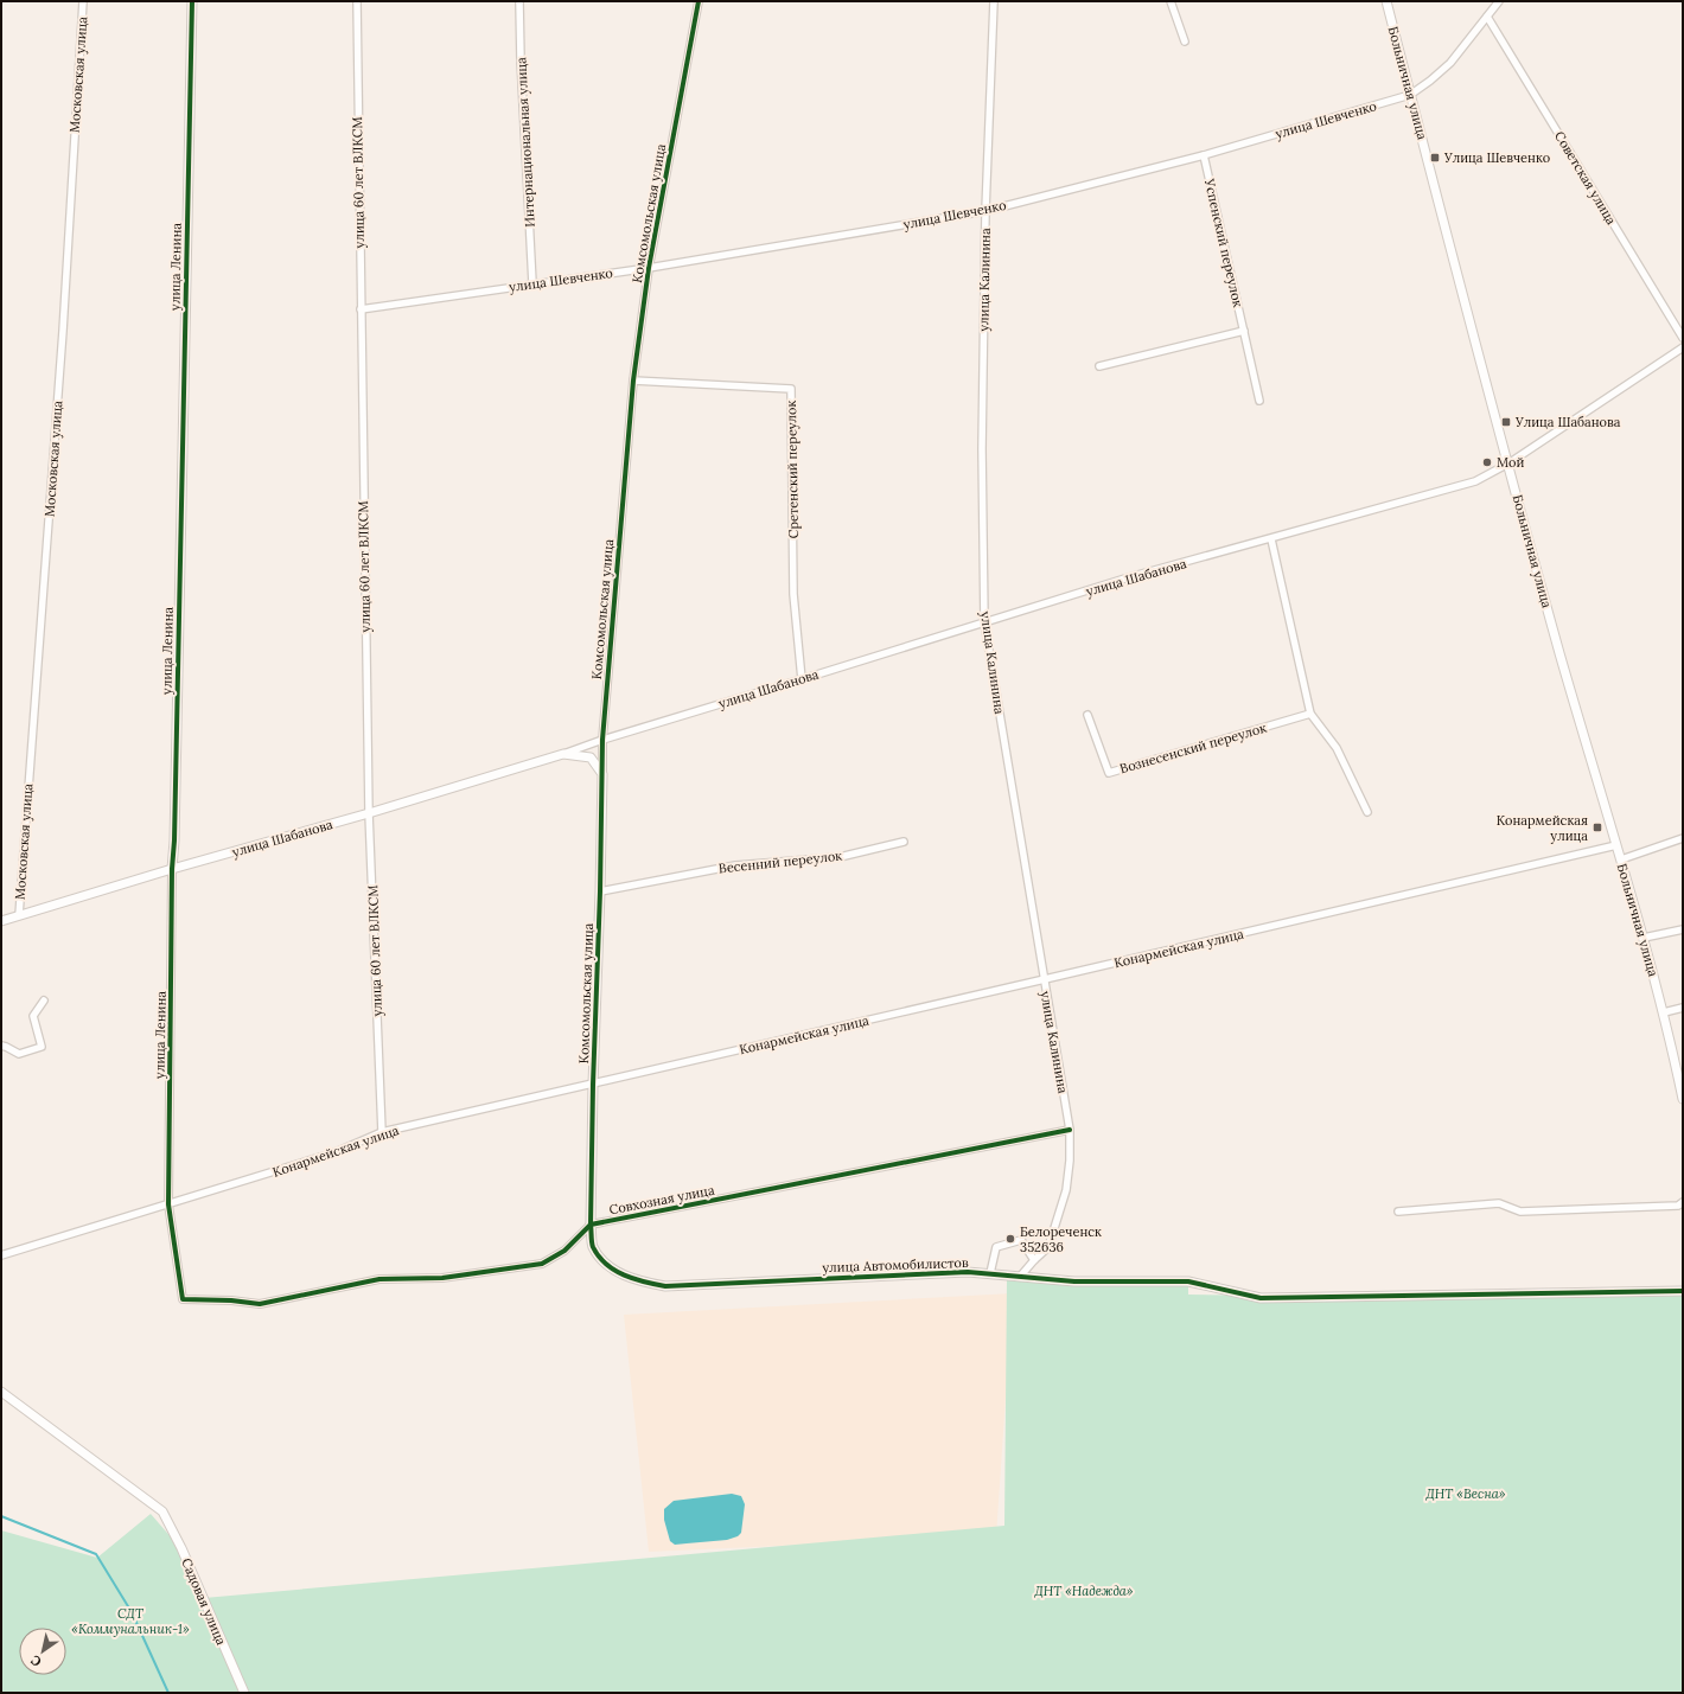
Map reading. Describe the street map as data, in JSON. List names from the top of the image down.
{
  "streets": {
    "street": [
      "Московская улица",
      "Больничная улица",
      "улица Шевченко",
      "Интернациональная улица",
      "Советская улица",
      "улица 60 лет ВЛКСМ",
      "Комсомольская улица",
      "Успенский переулок",
      "улица Ленина",
      "улица Калинина",
      "Сретенский переулок",
      "улица Шабанова",
      "Вознесенский переулок",
      "Весенний переулок",
      "Конармейская улица",
      "Совхозная улица",
      "улица Автомобилистов",
      "Садовая улица"
    ]
  },
  "crossings": [
    ["Московская улица", "улица Шабанова"],
    ["Больничная улица", "улица Шевченко"],
    ["Больничная улица", "улица Шабанова"],
    ["Больничная улица", "Конармейская улица"],
    ["улица Шевченко", "Интернациональная улица"],
    ["улица Шевченко", "Советская улица"],
    ["улица Шевченко", "улица 60 лет ВЛКСМ"],
    ["улица Шевченко", "Комсомольская улица"],
    ["улица Шевченко", "Успенский переулок"],
    ["улица Шевченко", "улица Калинина"],
    ["улица 60 лет ВЛКСМ", "улица Шабанова"],
    ["улица 60 лет ВЛКСМ", "Конармейская улица"],
    ["Комсомольская улица", "улица Ленина"],
    ["Комсомольская улица", "Сретенский переулок"],
    ["Комсомольская улица", "улица Шабанова"],
    ["Комсомольская улица", "Весенний переулок"],
    ["Комсомольская улица", "Конармейская улица"],
    ["Комсомольская улица", "Совхозная улица"],
    ["Комсомольская улица", "улица Автомобилистов"],
    ["улица Ленина", "улица Шабанова"],
    ["улица Ленина", "Конармейская улица"],
    ["улица Ленина", "Совхозная улица"],
    ["улица Ленина", "улица Автомобилистов"],
    ["улица Калинина", "улица Шабанова"],
    ["улица Калинина", "Конармейская улица"],
    ["улица Калинина", "Совхозная улица"],
    ["улица Калинина", "улица Автомобилистов"],
    ["Сретенский переулок", "улица Шабанова"],
    ["Совхозная улица", "улица Автомобилистов"]
  ],
  "parks": ["ДНТ «Весна»", "ДНТ «Надежда»", "СДТ «Коммунальник-1»"],
  "places": {
    "transit": ["Улица Шевченко", "Улица Шабанова", "Конармейская улица"],
    "other": ["Мой", "Белореченск 352636"]
  },
  "north": "bottom left"
}
